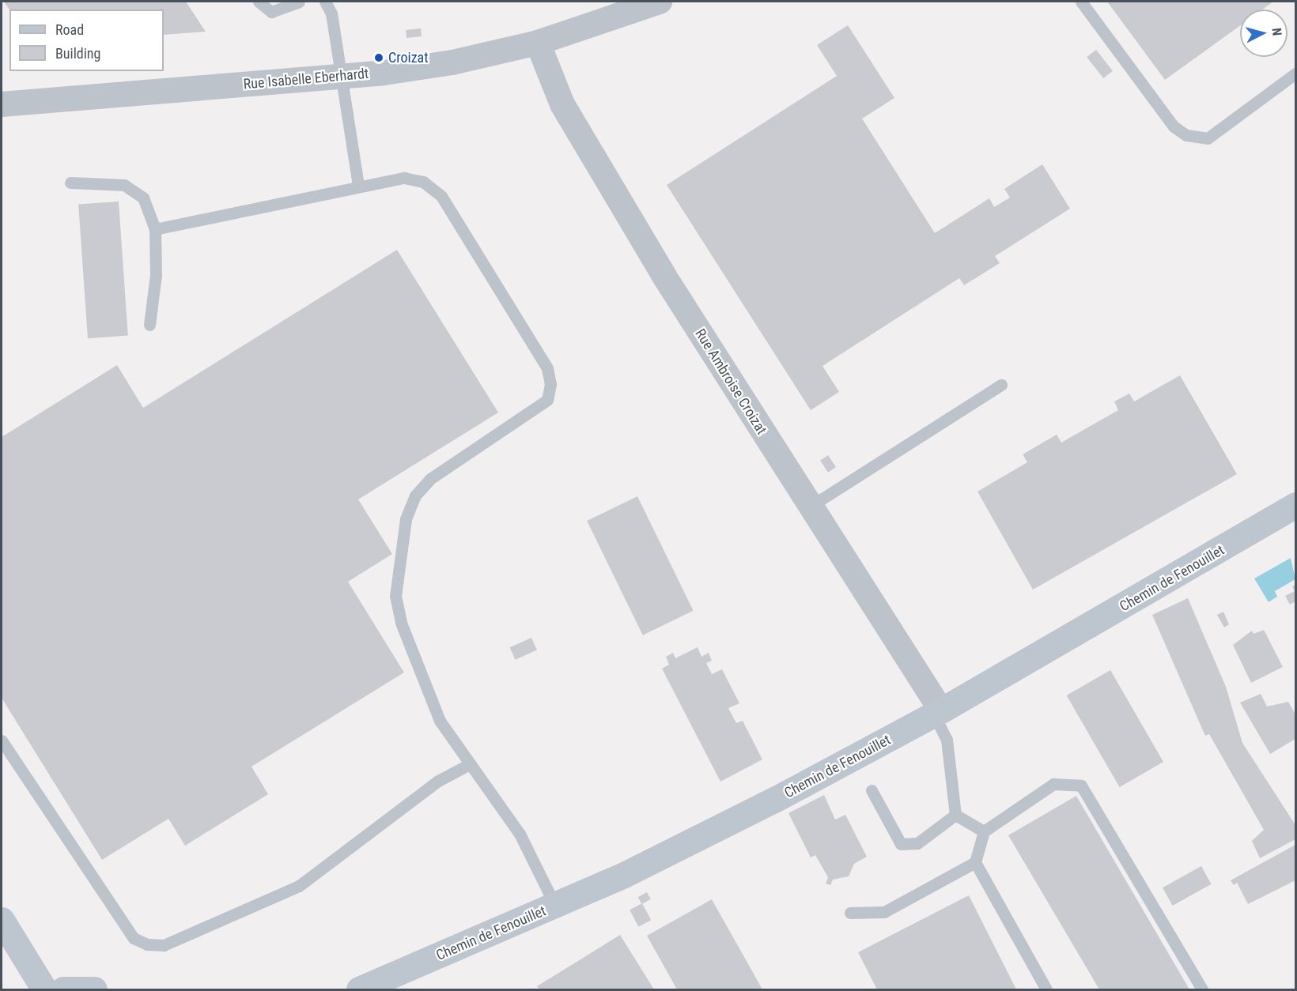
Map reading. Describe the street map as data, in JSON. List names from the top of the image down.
{
  "streets": {
    "street": ["Rue Isabelle Eberhardt", "Rue Ambroise Croizat", "Chemin de Fenouillet"]
  },
  "crossings": [
    ["Rue Isabelle Eberhardt", "Rue Ambroise Croizat"],
    ["Rue Ambroise Croizat", "Chemin de Fenouillet"]
  ],
  "places": ["Croizat"],
  "legend": ["Road", "Building"],
  "north": "right"
}
